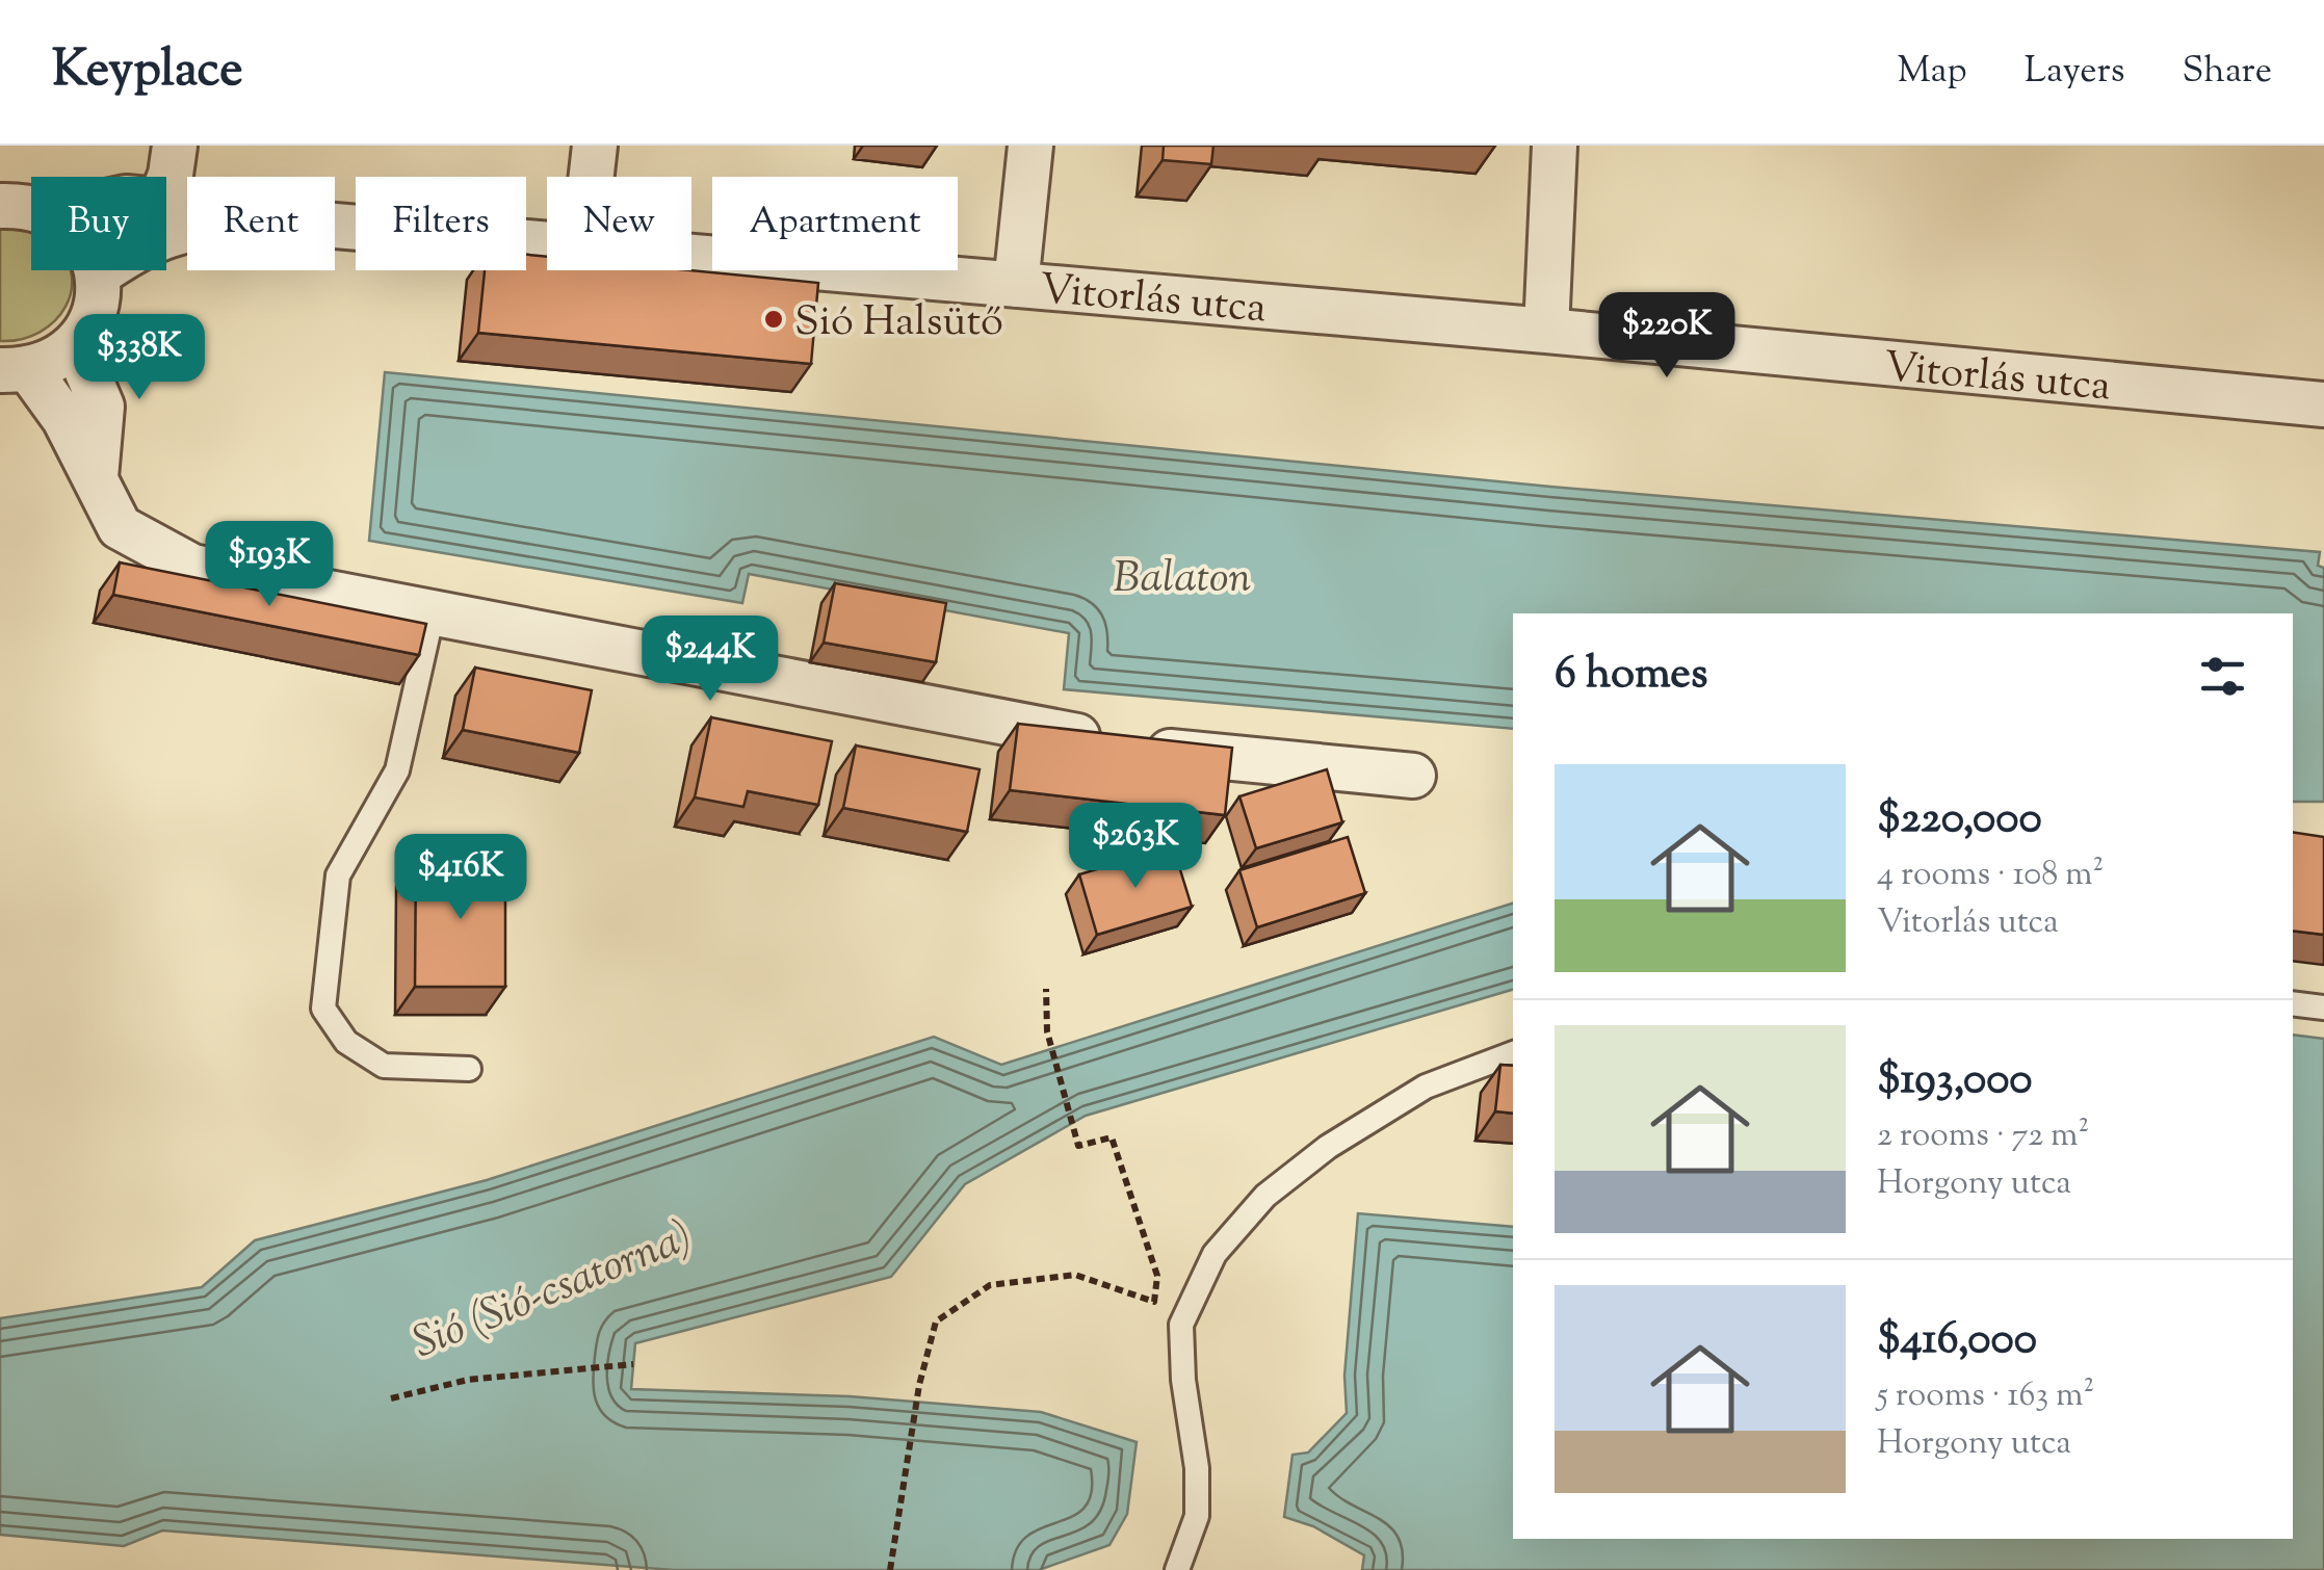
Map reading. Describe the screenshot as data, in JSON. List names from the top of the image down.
{
  "streets": {
    "street": ["Vitorlás utca"]
  },
  "water": ["Balaton", "Sió (Sió-csatorna)"],
  "places": ["Sió Halsütő"],
  "page": {
    "header": "Keyplace",
    "nav": ["Map", "Layers", "Share"],
    "chip": [
      "Buy",
      "Rent",
      "Filters",
      "New",
      "Apartment"
    ],
    "price": [
      "$220K",
      "$338K",
      "$193K",
      "$244K",
      "$263K",
      "$416K"
    ],
    "heading": "6 homes",
    "list": [
      {
        "name": "$220,000",
        "note": "4 rooms · 108 m² · Vitorlás utca"
      },
      {
        "name": "$193,000",
        "note": "2 rooms · 72 m² · Horgony utca"
      },
      {
        "name": "$416,000",
        "note": "5 rooms · 163 m² · Horgony utca"
      }
    ]
  }
}
